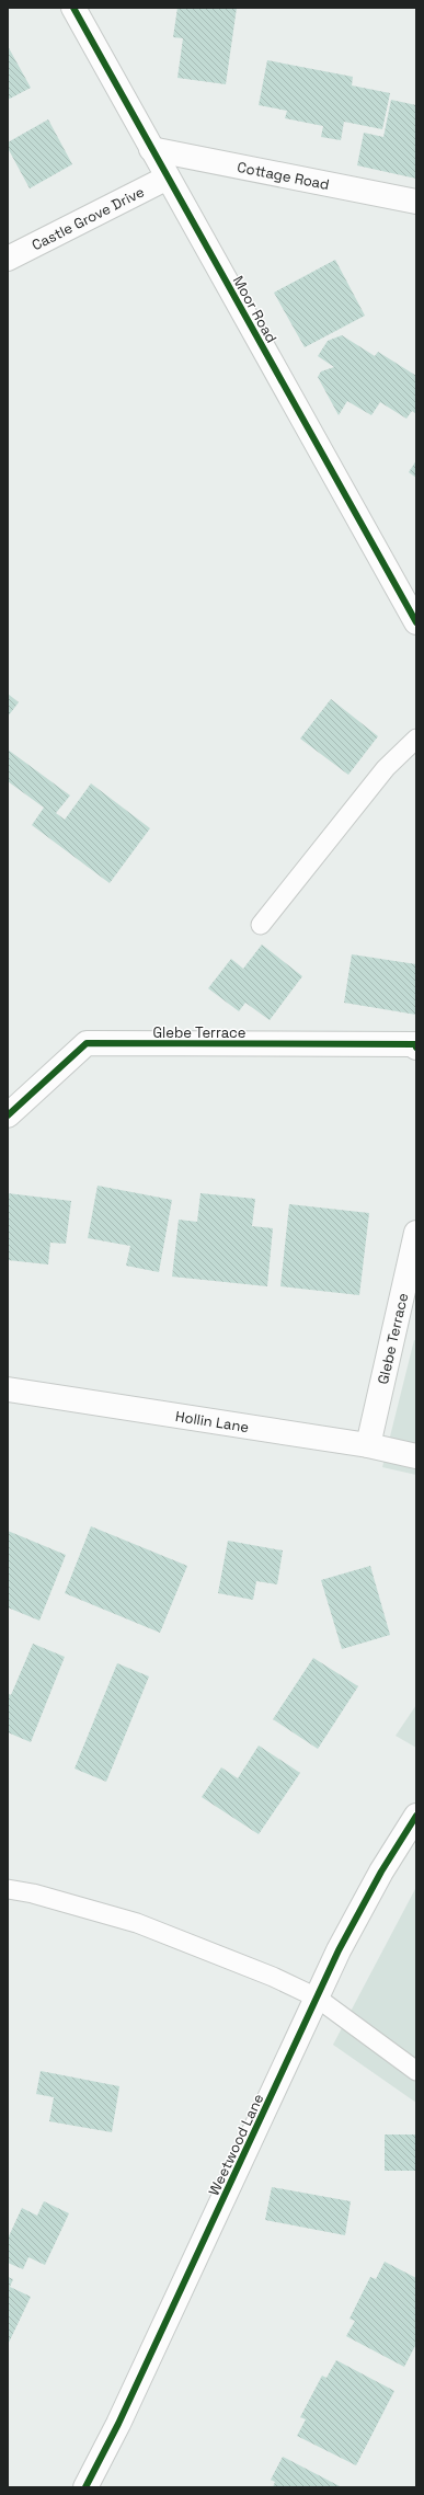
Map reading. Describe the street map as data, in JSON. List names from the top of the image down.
{
  "streets": {
    "street": [
      "Cottage Road",
      "Castle Grove Drive",
      "Moor Road",
      "Glebe Terrace",
      "Hollin Lane",
      "Weetwood Lane"
    ]
  },
  "crossings": [
    ["Cottage Road", "Moor Road"],
    ["Castle Grove Drive", "Moor Road"],
    ["Glebe Terrace", "Hollin Lane"]
  ]
}
